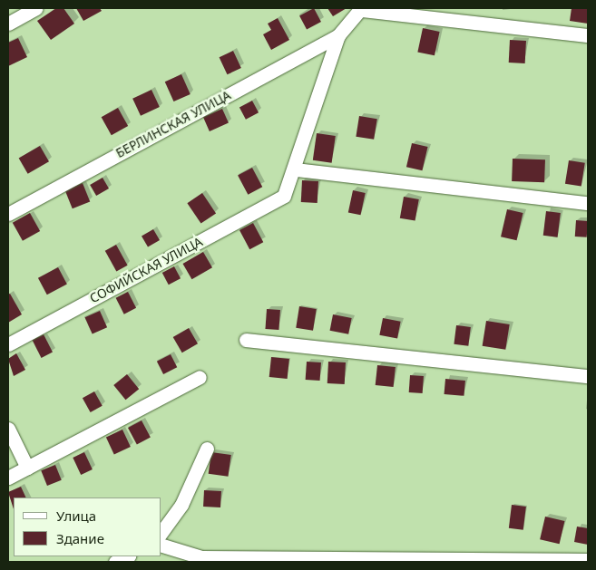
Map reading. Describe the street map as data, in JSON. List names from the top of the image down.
{
  "streets": {
    "street": ["БЕРЛИНСКАЯ УЛИЦА", "СОФИЙСКАЯ УЛИЦА"]
  },
  "legend": ["Улица", "Здание"]
}
